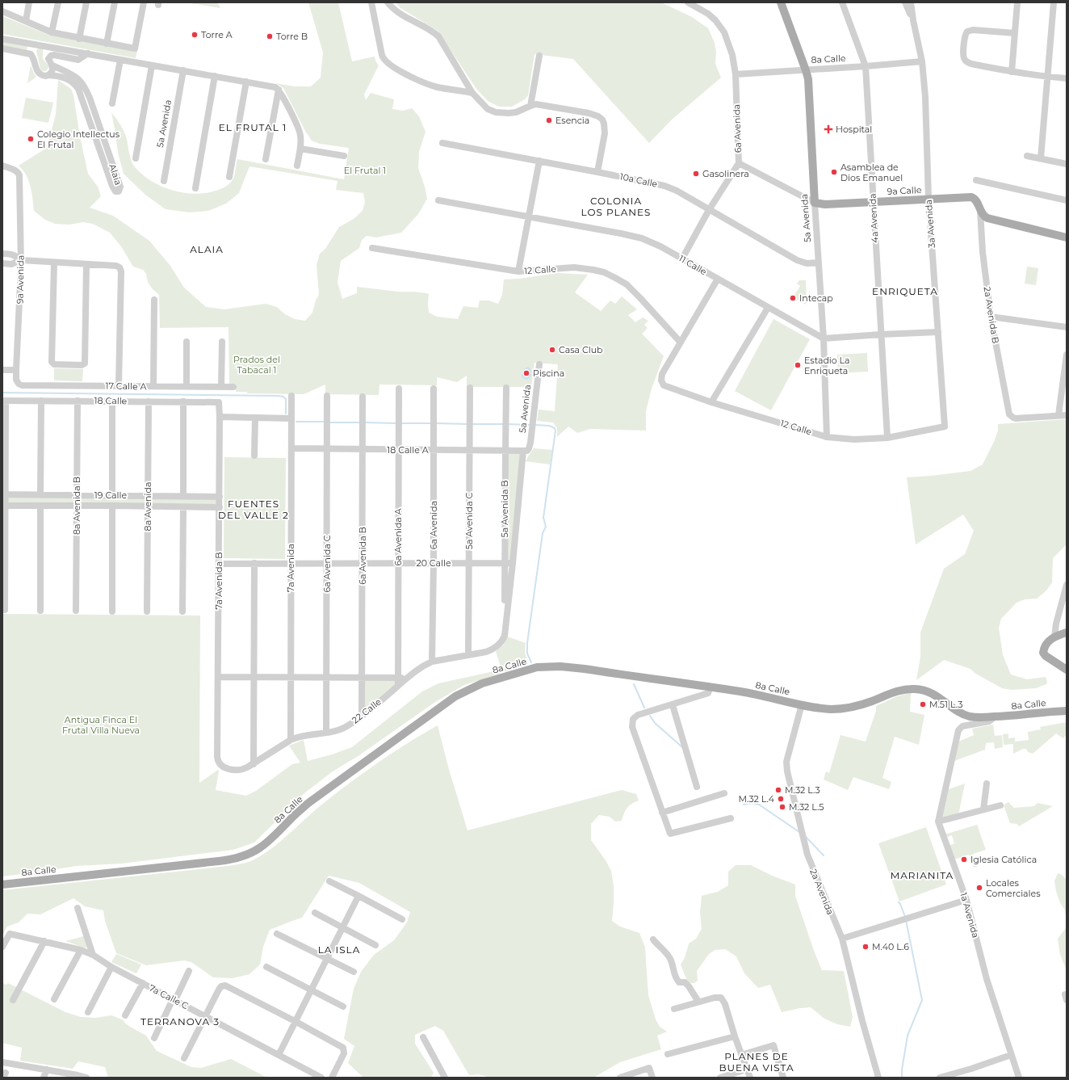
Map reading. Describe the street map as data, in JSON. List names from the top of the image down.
{
  "streets": {
    "main road": ["8a Calle", "5a Avenida", "9a Calle"],
    "street": [
      "6a Avenida",
      "Alaia",
      "10a Calle",
      "4a Avenida",
      "3a Avenida",
      "11 Calle",
      "12 Calle",
      "9a Avenida",
      "2a Avenida B",
      "17 Calle A",
      "18 Calle",
      "18 Calle A",
      "19 Calle",
      "8a Avenida B",
      "8a Avenida",
      "5a Avenida B",
      "5a Avenida C",
      "6a Avenida A",
      "6a Avenida B",
      "20 Calle",
      "6a Avenida C",
      "7a Avenida",
      "7a Avenida B",
      "22 Calle",
      "2a Avenida",
      "1a Avenida",
      "7a Calle C"
    ]
  },
  "crossings": [
    ["8a Calle", "5a Avenida"],
    ["8a Calle", "6a Avenida"],
    ["8a Calle", "4a Avenida"],
    ["8a Calle", "3a Avenida"],
    ["8a Calle", "2a Avenida"],
    ["5a Avenida", "10a Calle"],
    ["5a Avenida", "9a Calle"],
    ["5a Avenida", "11 Calle"],
    ["5a Avenida", "12 Calle"],
    ["5a Avenida", "18 Calle A"],
    ["6a Avenida", "10a Calle"],
    ["6a Avenida", "9a Calle"],
    ["6a Avenida", "11 Calle"],
    ["6a Avenida", "18 Calle A"],
    ["6a Avenida", "20 Calle"],
    ["6a Avenida", "22 Calle"],
    ["9a Calle", "4a Avenida"],
    ["9a Calle", "3a Avenida"],
    ["9a Calle", "2a Avenida B"],
    ["4a Avenida", "12 Calle"],
    ["3a Avenida", "12 Calle"],
    ["9a Avenida", "17 Calle A"],
    ["18 Calle", "8a Avenida B"],
    ["18 Calle", "8a Avenida"],
    ["18 Calle", "7a Avenida B"],
    ["18 Calle A", "5a Avenida B"],
    ["18 Calle A", "5a Avenida C"],
    ["18 Calle A", "6a Avenida A"],
    ["18 Calle A", "6a Avenida B"],
    ["18 Calle A", "6a Avenida C"],
    ["18 Calle A", "7a Avenida"],
    ["19 Calle", "8a Avenida B"],
    ["19 Calle", "8a Avenida"],
    ["19 Calle", "7a Avenida B"],
    ["5a Avenida B", "20 Calle"],
    ["5a Avenida B", "22 Calle"],
    ["5a Avenida C", "20 Calle"],
    ["5a Avenida C", "22 Calle"],
    ["6a Avenida A", "20 Calle"],
    ["6a Avenida A", "22 Calle"],
    ["6a Avenida B", "20 Calle"],
    ["6a Avenida B", "22 Calle"],
    ["20 Calle", "6a Avenida C"],
    ["20 Calle", "7a Avenida"],
    ["20 Calle", "7a Avenida B"],
    ["6a Avenida C", "22 Calle"],
    ["7a Avenida", "22 Calle"],
    ["7a Avenida B", "22 Calle"]
  ],
  "districts": [
    "EL FRUTAL 1",
    "COLONIA LOS PLANES",
    "ALAIA",
    "ENRIQUETA",
    "FUENTES DEL VALLE 2",
    "MARIANITA",
    "LA ISLA",
    "TERRANOVA 3",
    "PLANES DE BUENA VISTA"
  ],
  "parks": ["El Frutal 1", "Prados del Tabacal 1", "Antigua Finca El Frutal Villa Nueva"],
  "places": {
    "other": [
      "Torre A",
      "Torre B",
      "Esencia",
      "Colegio Intellectus El Frutal",
      "Asamblea de Dios Emanuel",
      "Gasolinera",
      "Intecap",
      "Casa Club",
      "Estadio La Enriqueta",
      "Piscina",
      "M.51 L.3",
      "M.32 L.3",
      "M.32 L.4",
      "M.32 L.5",
      "Iglesia Católica",
      "Locales Comerciales",
      "M.40 L.6"
    ],
    "health": ["Hospital"]
  }
}
